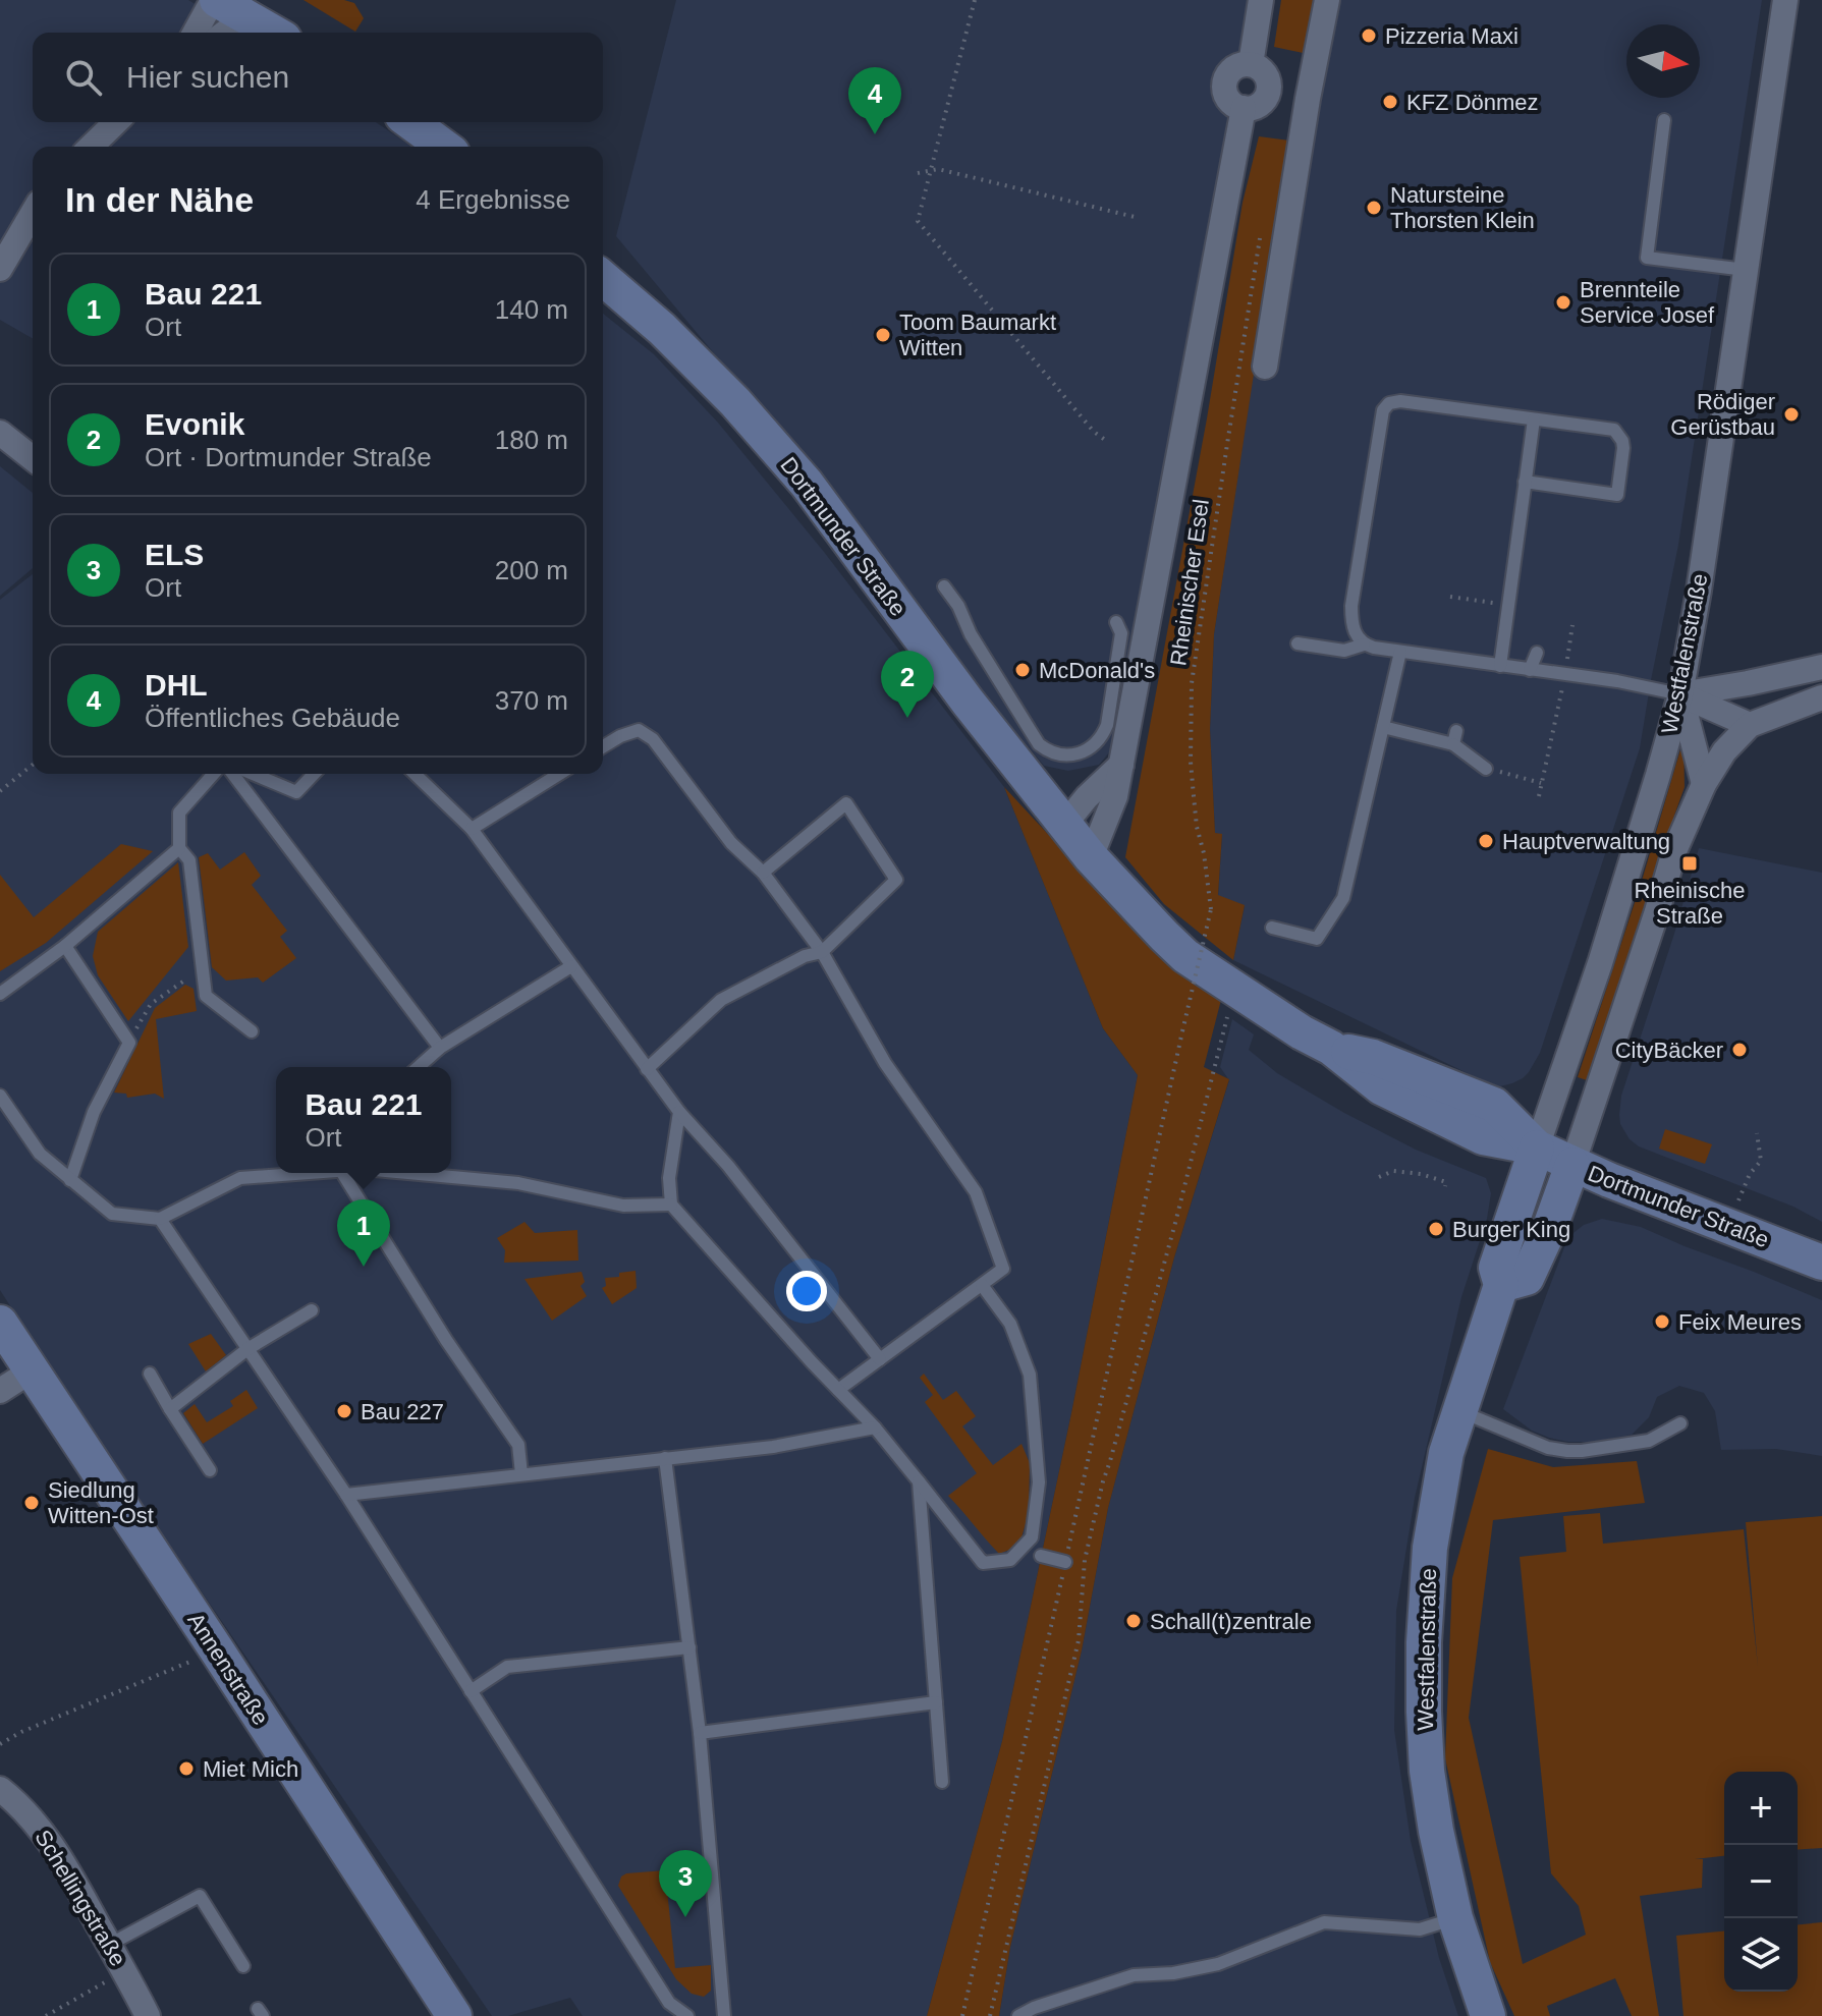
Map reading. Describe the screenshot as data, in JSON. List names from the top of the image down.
{
  "streets": {
    "street": [
      "Dortmunder Straße",
      "Westfalenstraße",
      "Annenstraße",
      "Schellingstraße"
    ],
    "path": ["Rheinischer Esel"]
  },
  "crossings": [
    ["Dortmunder Straße", "Westfalenstraße"]
  ],
  "places": {
    "other": [
      "Pizzeria Maxi",
      "KFZ Dönmez",
      "Natursteine Thorsten Klein",
      "Brennteile Service Josef",
      "Toom Baumarkt Witten",
      "Rödiger Gerüstbau",
      "McDonald's",
      "Hauptverwaltung",
      "CityBäcker",
      "Burger King",
      "Feix Meures",
      "Bau 227",
      "Siedlung Witten-Ost",
      "Schall(t)zentrale",
      "Miet Mich"
    ],
    "transit": ["Rheinische Straße"]
  },
  "north": "right",
  "page": {
    "search": "Hier suchen",
    "pins": [
      "4",
      "2",
      "1",
      "3"
    ],
    "heading": ["In der Nähe", "4 Ergebnisse"],
    "list": [
      {
        "mark": "1",
        "name": "Bau 221",
        "note": "Ort",
        "value": "140 m"
      },
      {
        "mark": "2",
        "name": "Evonik",
        "note": "Ort · Dortmunder Straße",
        "value": "180 m"
      },
      {
        "mark": "3",
        "name": "ELS",
        "note": "Ort",
        "value": "200 m"
      },
      {
        "mark": "4",
        "name": "DHL",
        "note": "Öffentliches Gebäude",
        "value": "370 m"
      }
    ],
    "popup": ["Bau 221", "Ort"],
    "map_buttons": ["+", "−"]
  }
}
